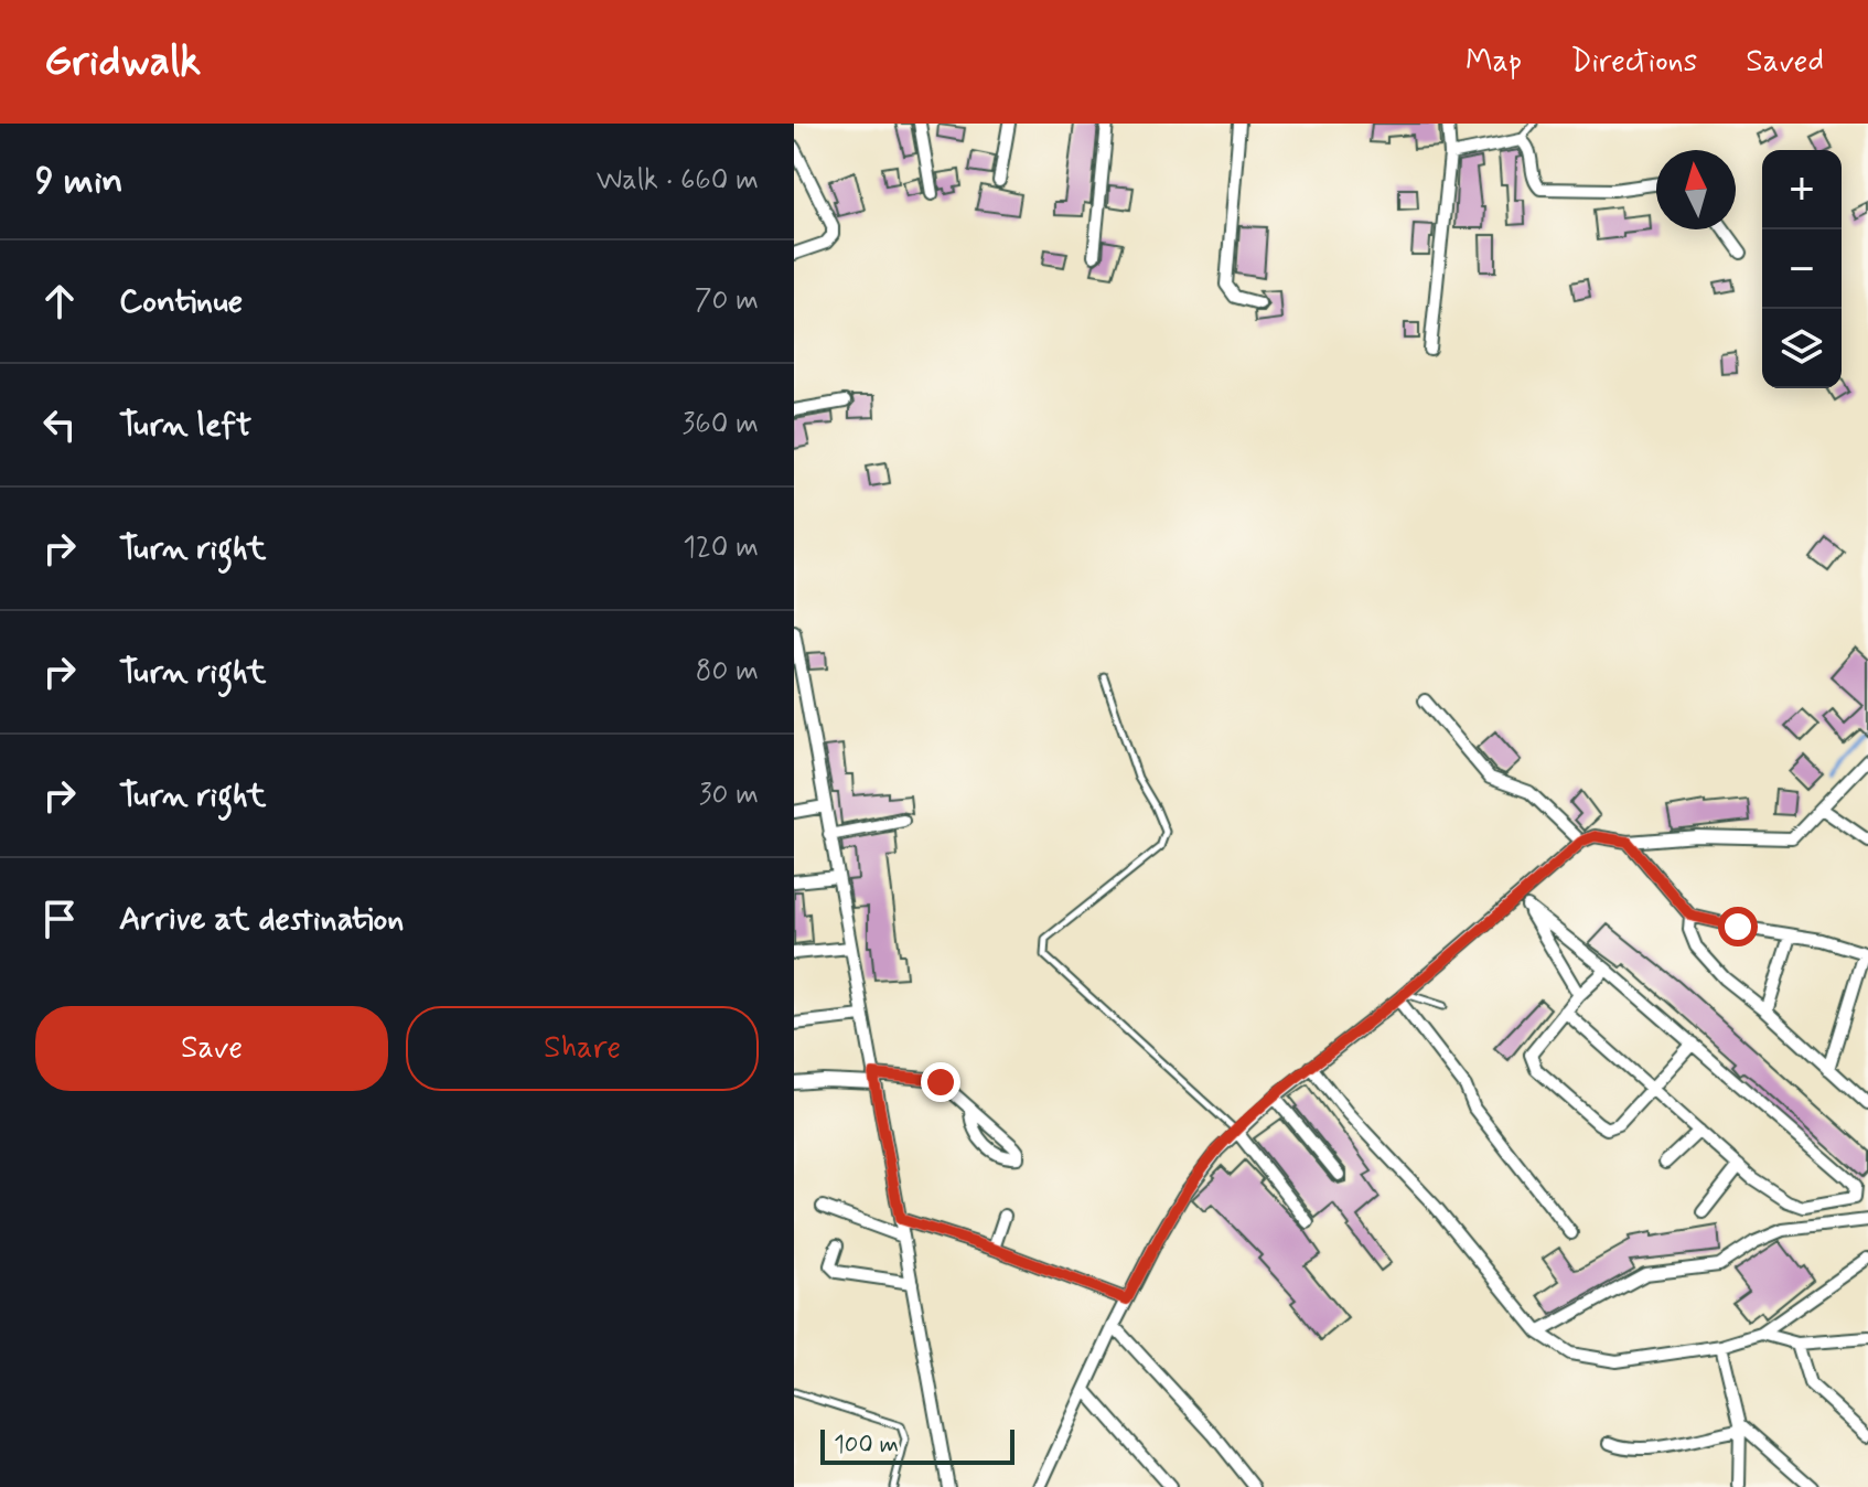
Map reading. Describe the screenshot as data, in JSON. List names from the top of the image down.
{
  "scale_bar": "100 m",
  "north": "top",
  "page": {
    "header": "Gridwalk",
    "nav": ["Map", "Directions", "Saved"],
    "heading": ["9 min", "Walk · 660 m"],
    "map_buttons": ["+", "−"],
    "list": [
      ["Continue", "70 m"],
      ["Turn left", "360 m"],
      ["Turn right", "120 m"],
      ["Turn right", "80 m"],
      ["Turn right", "30 m"],
      "Arrive at destination"
    ],
    "buttons": ["Save", "Share"],
    "scale": "100 m"
  }
}
